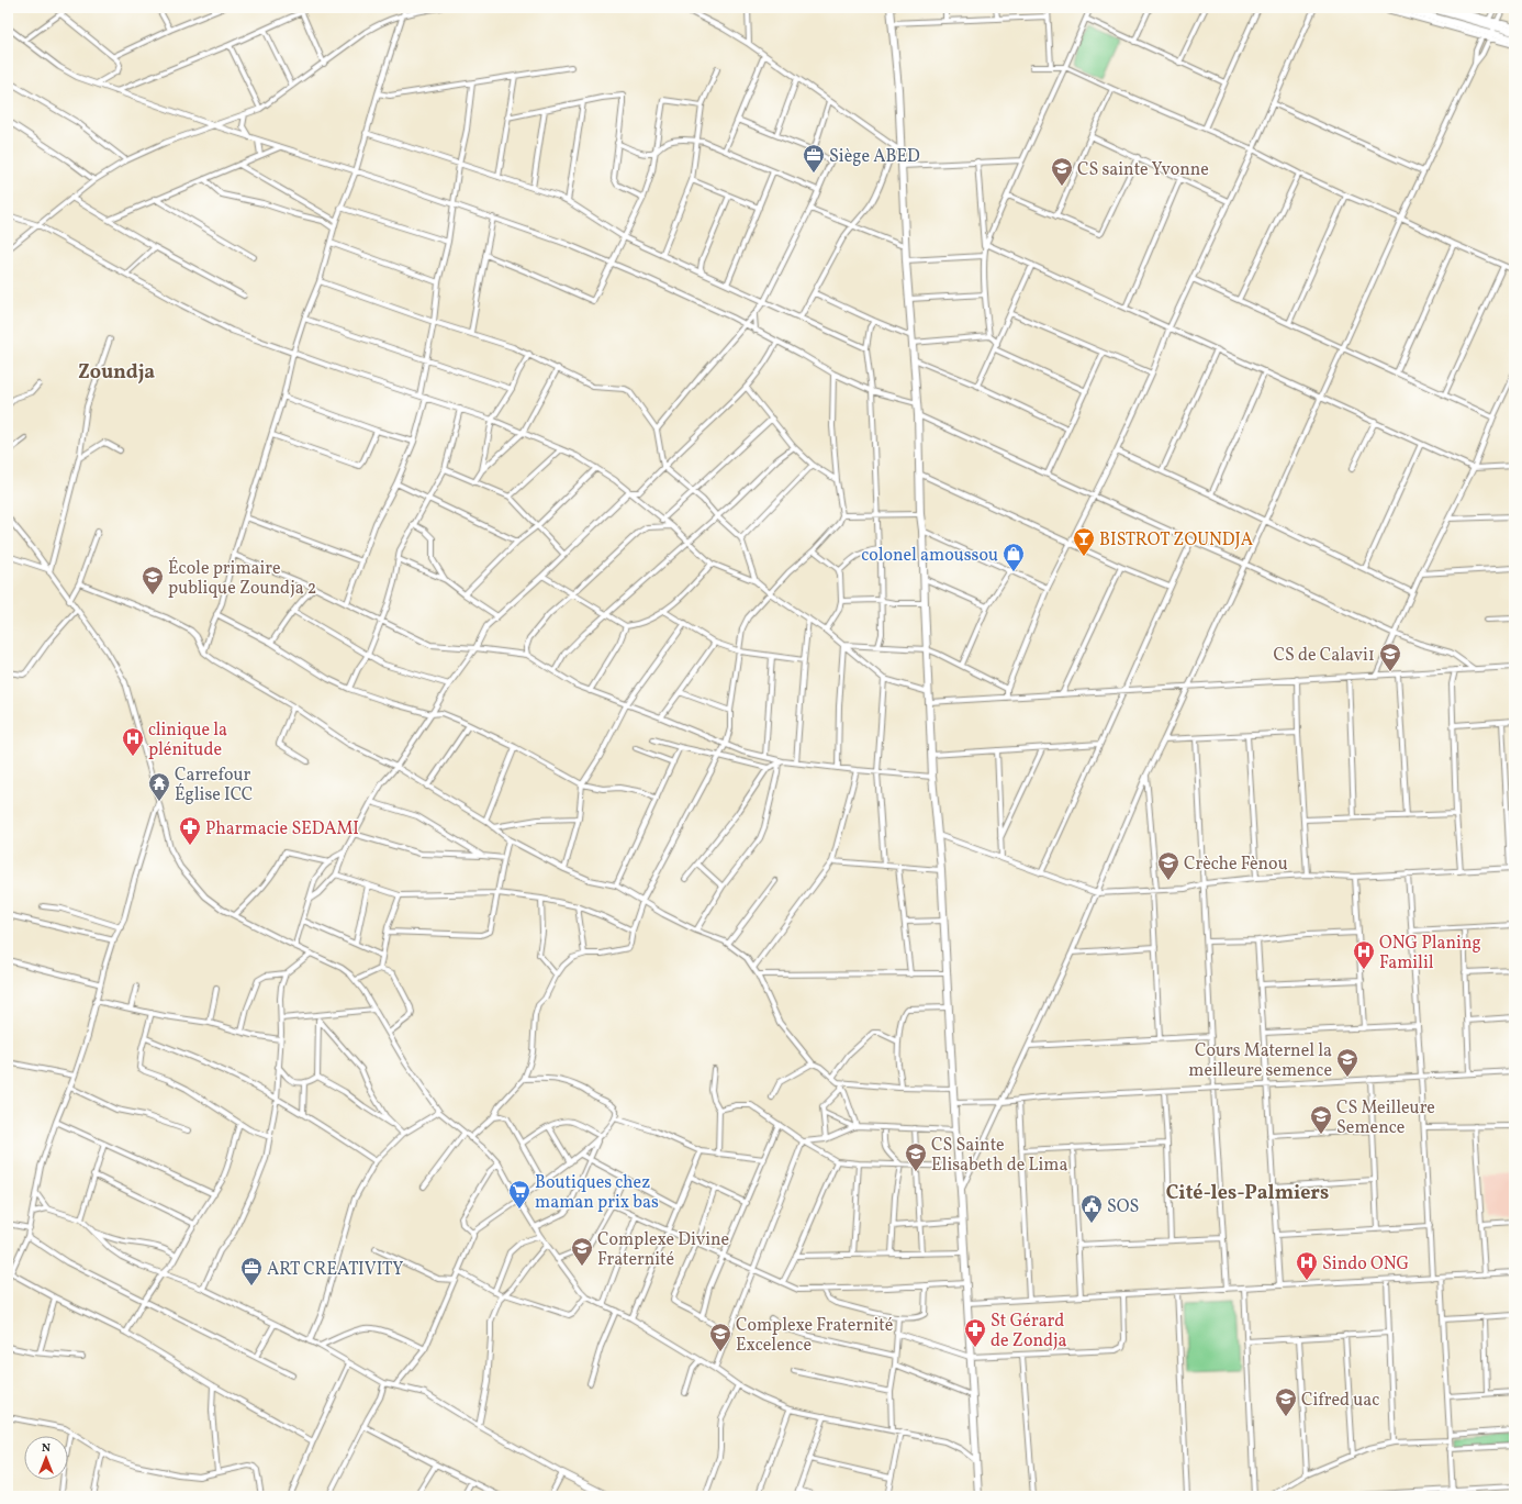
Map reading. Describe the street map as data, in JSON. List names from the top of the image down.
{
  "districts": ["Zoundja", "Cité-les-Palmiers"],
  "places": {
    "office": ["Siège ABED", "ART CREATIVITY"],
    "school or university": [
      "CS sainte Yvonne",
      "École primaire publique Zoundja 2",
      "CS de Calavi1",
      "Crèche Fènou",
      "Cours Maternel la meilleure semence",
      "CS Meilleure Semence",
      "CS Sainte Elisabeth de Lima",
      "Complexe Divine Fraternité",
      "Complexe Fraternité Excelence",
      "Cifred uac"
    ],
    "bar": ["BISTROT ZOUNDJA"],
    "shop": ["colonel amoussou"],
    "hospital": ["clinique la plénitude", "ONG Planing Familil", "Sindo ONG"],
    "temple": ["Carrefour Église ICC"],
    "pharmacy": ["Pharmacie SEDAMI", "St Gérard de Zondja"],
    "supermarket": ["Boutiques chez maman prix bas"],
    "public building": ["SOS"]
  },
  "north": "top"
}
